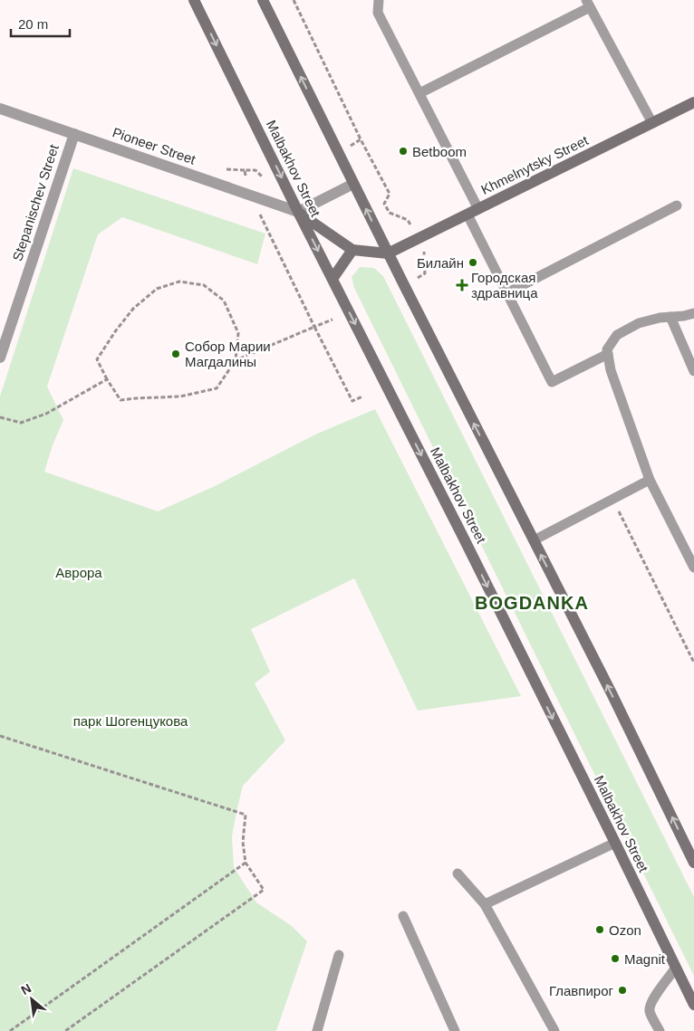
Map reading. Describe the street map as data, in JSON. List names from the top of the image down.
{
  "streets": {
    "main road": ["Khmelnytsky Street", "Malbakhov Street"],
    "street": ["Pioneer Street", "Stepanischev Street"]
  },
  "crossings": [
    ["Pioneer Street", "Malbakhov Street"],
    ["Pioneer Street", "Stepanischev Street"]
  ],
  "districts": ["BOGDANKA"],
  "parks": ["Аврора", "парк Шогенцукова"],
  "places": {
    "other": [
      "Betboom",
      "Билайн",
      "Собор Марии Магдалины",
      "Ozon",
      "Magnit",
      "Главпирог"
    ],
    "health": ["Городская здравница"]
  },
  "scale_bar": "20 m",
  "north": "top left"
}
